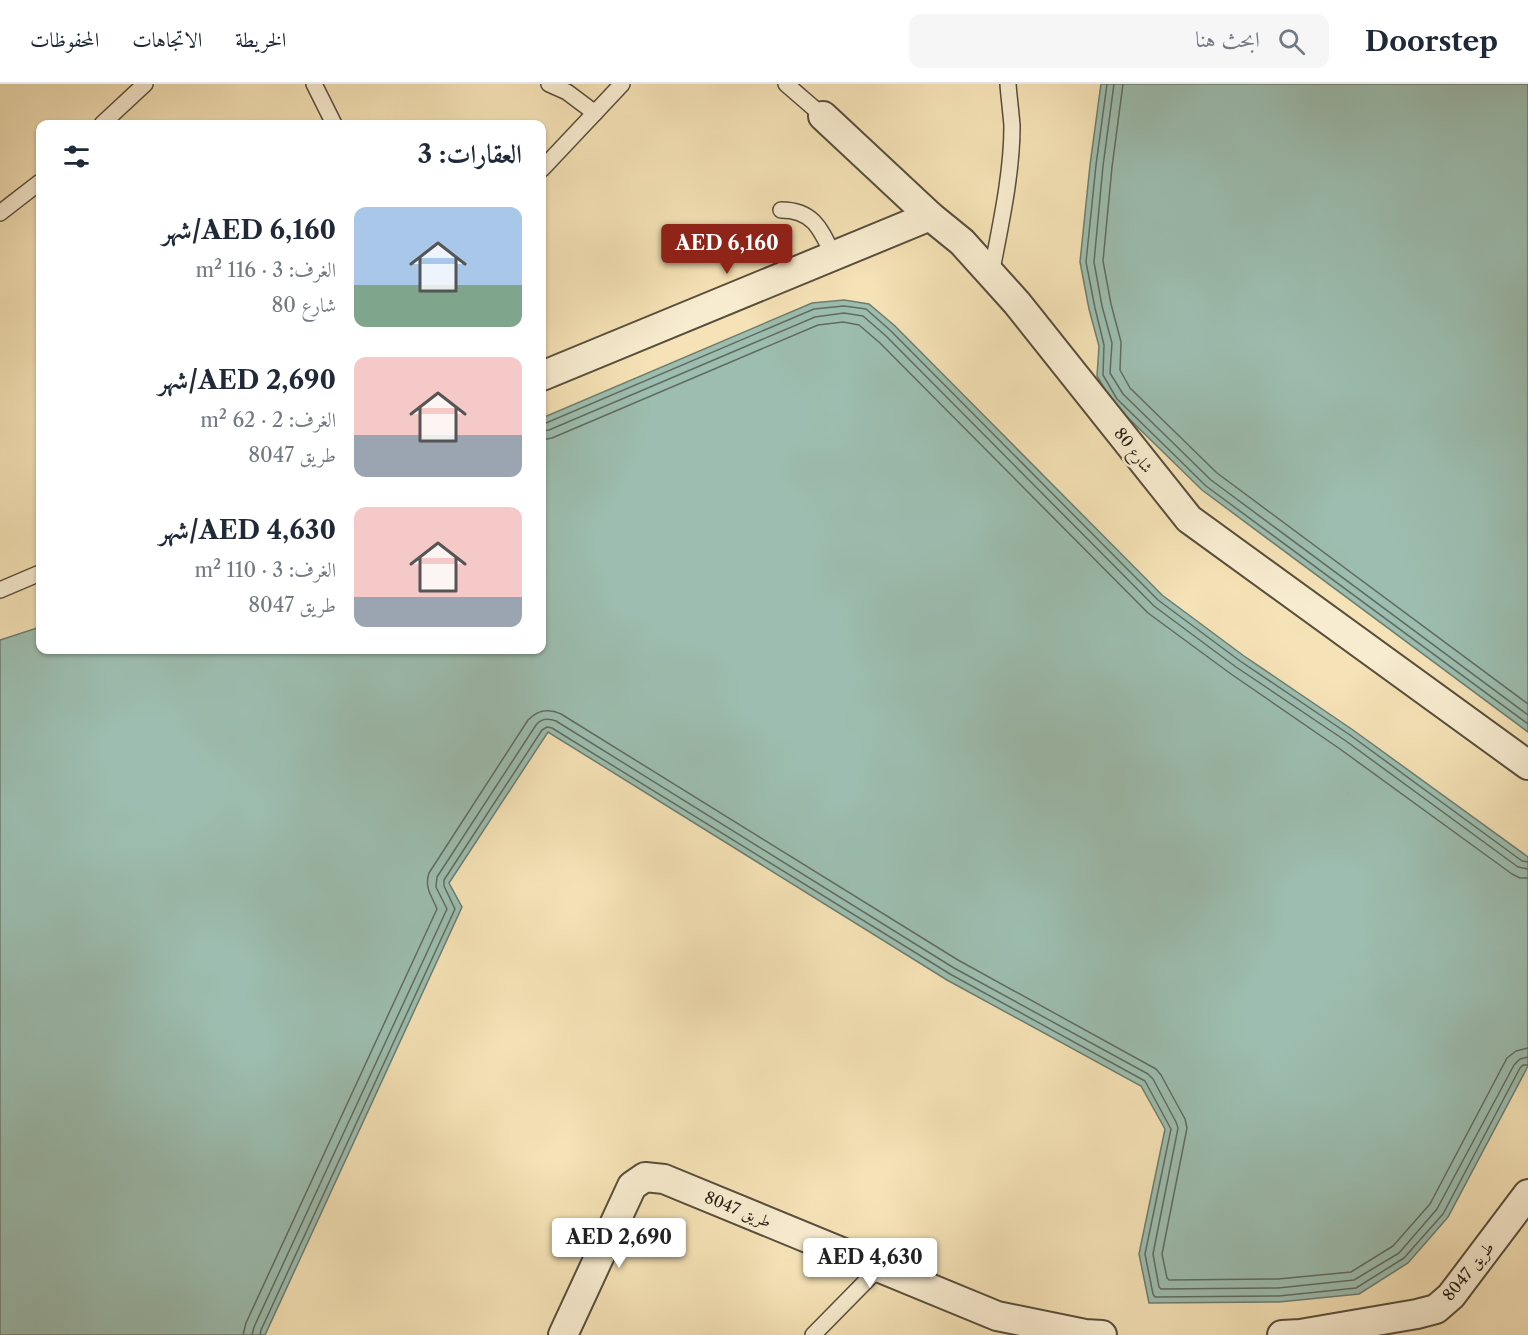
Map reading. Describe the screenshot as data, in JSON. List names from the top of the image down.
{
  "streets": {
    "street": ["شارع 80", "طريق 8047"]
  },
  "page": {
    "header": "Doorstep",
    "search": "ابحث هنا",
    "nav": ["الخريطة", "الاتجاهات", "المحفوظات"],
    "heading": "العقارات: 3",
    "list": [
      {
        "name": "AED 6,160/شهر",
        "note": "الغرف: 3 · 116 m² · شارع 80"
      },
      {
        "name": "AED 2,690/شهر",
        "note": "الغرف: 2 · 62 m² · طريق 8047"
      },
      {
        "name": "AED 4,630/شهر",
        "note": "الغرف: 3 · 110 m² · طريق 8047"
      }
    ],
    "price": ["AED 6,160", "AED 2,690", "AED 4,630"]
  }
}
